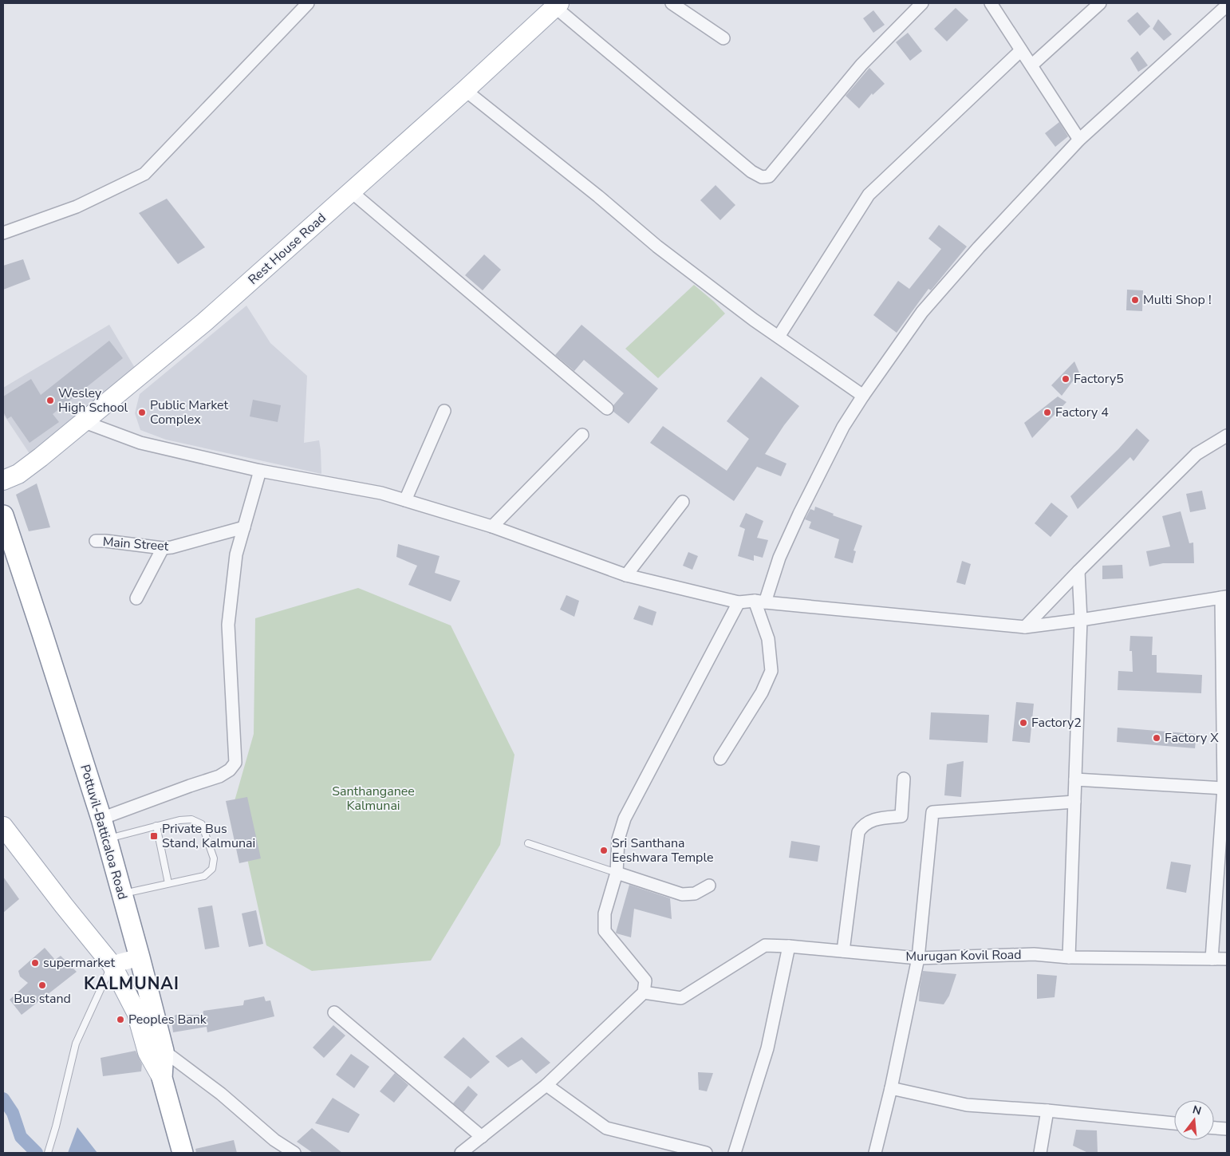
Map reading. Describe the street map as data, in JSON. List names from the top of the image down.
{
  "streets": {
    "highway": ["Pottuvil-Batticaloa Road"],
    "main road": ["Rest House Road"],
    "street": ["Main Street", "Murugan Kovil Road"]
  },
  "districts": ["KALMUNAI"],
  "parks": ["Santhanganee Kalmunai"],
  "places": {
    "other": [
      "Multi Shop !",
      "Factory5",
      "Wesley High School",
      "Public Market Complex",
      "Factory 4",
      "Factory2",
      "Factory X",
      "Sri Santhana Eeshwara Temple",
      "supermarket",
      "Bus stand",
      "Peoples Bank"
    ],
    "transit": ["Private Bus Stand, Kalmunai"]
  },
  "north": "top"
}
